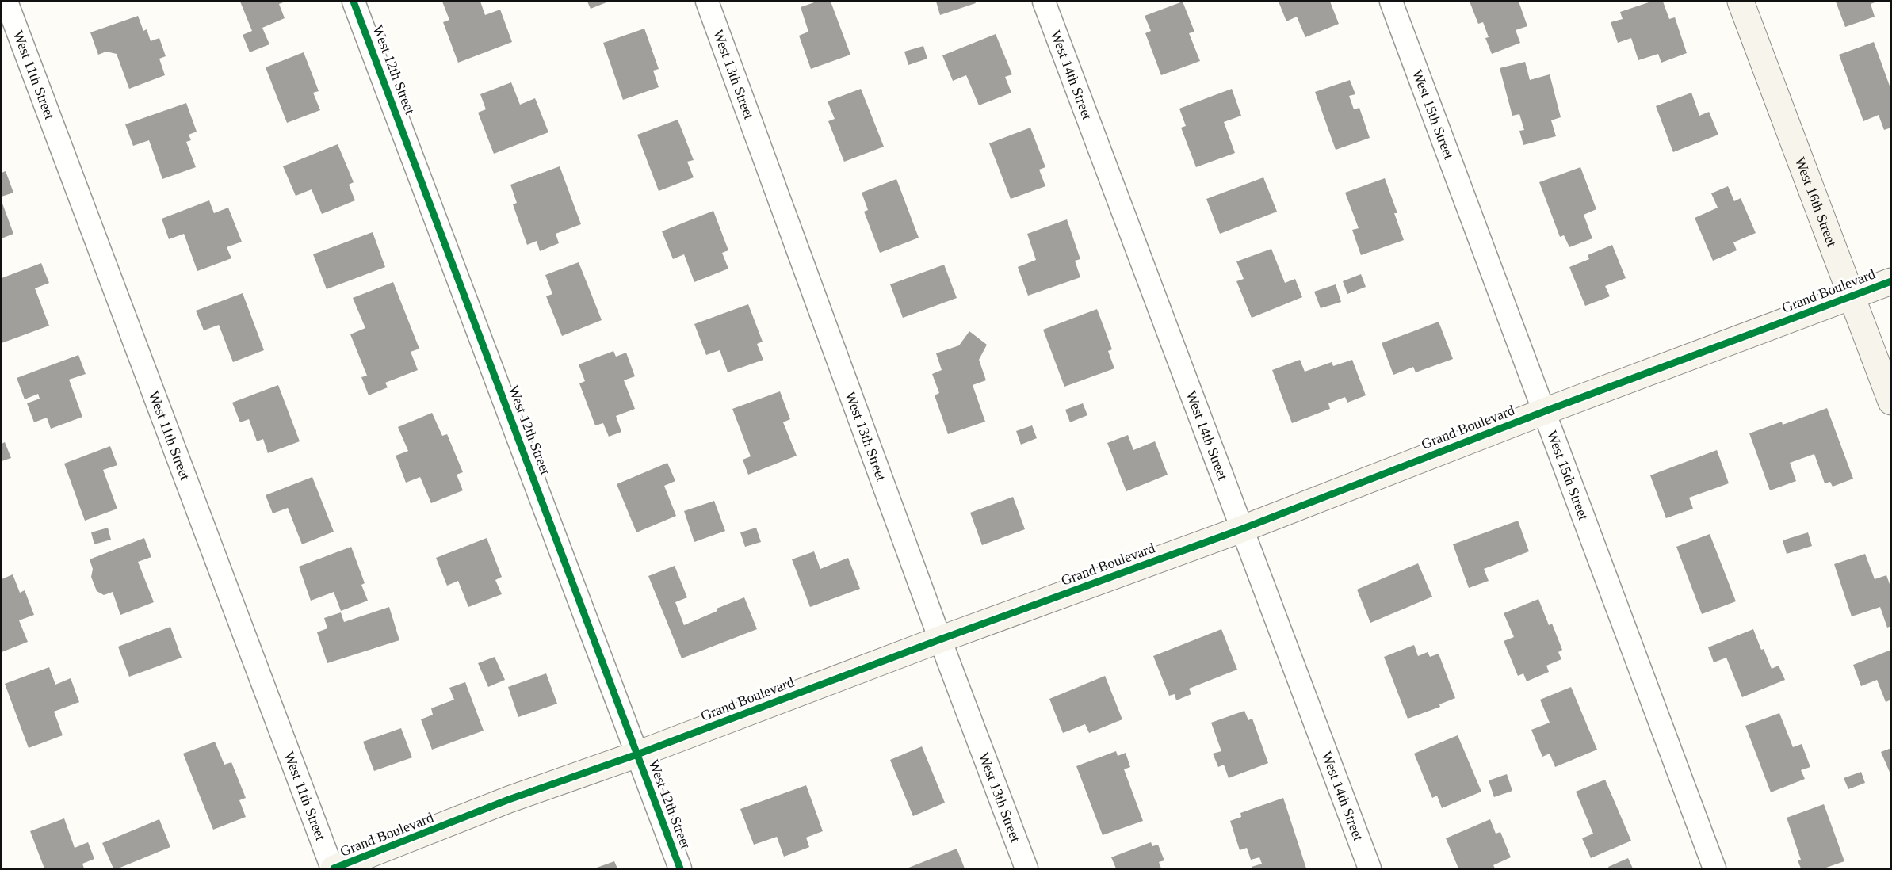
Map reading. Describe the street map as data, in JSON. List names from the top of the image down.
{
  "streets": {
    "street": [
      "West 12th Street",
      "West 13th Street",
      "West 11th Street",
      "West 14th Street",
      "West 15th Street",
      "West 16th Street",
      "Grand Boulevard"
    ]
  },
  "crossings": [
    ["West 12th Street", "Grand Boulevard"],
    ["West 13th Street", "Grand Boulevard"],
    ["West 11th Street", "Grand Boulevard"],
    ["West 14th Street", "Grand Boulevard"],
    ["West 15th Street", "Grand Boulevard"],
    ["West 16th Street", "Grand Boulevard"]
  ]
}
